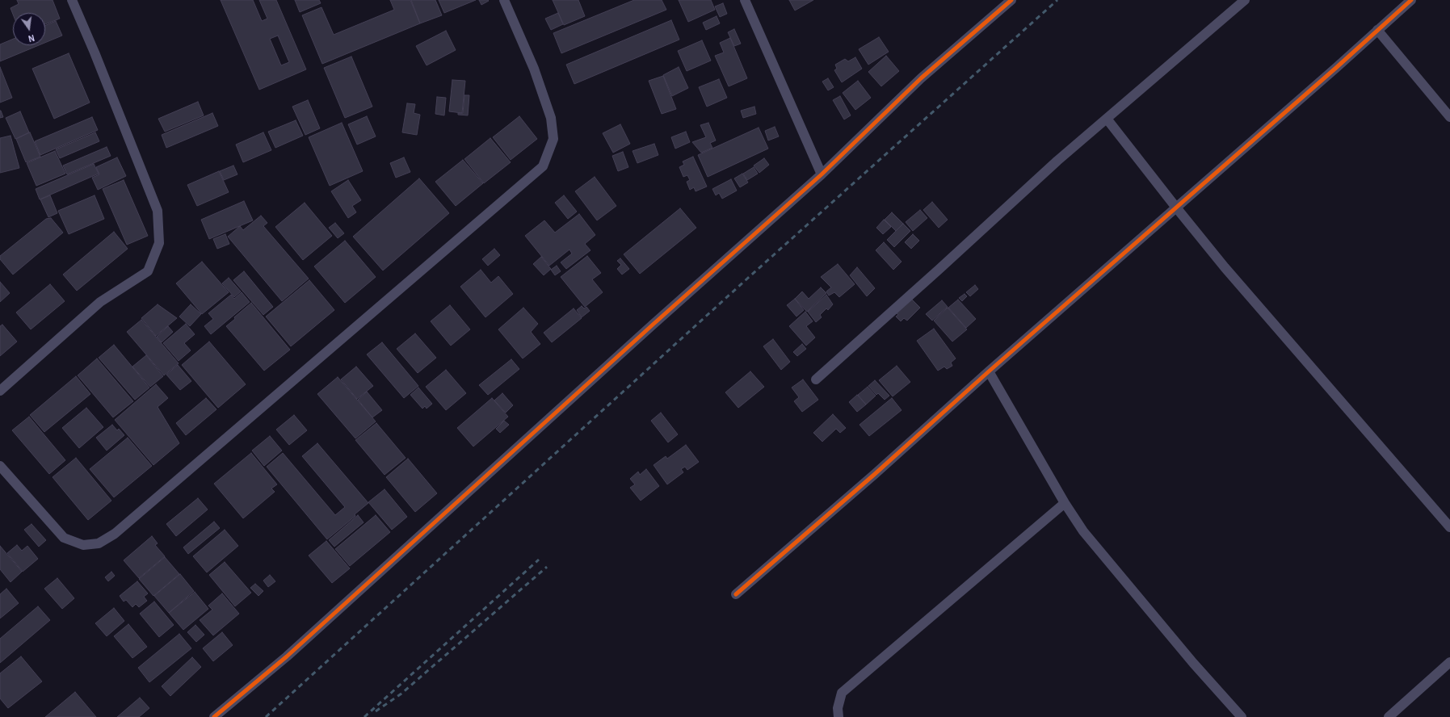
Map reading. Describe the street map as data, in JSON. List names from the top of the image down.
{
  "north": "bottom"
}
